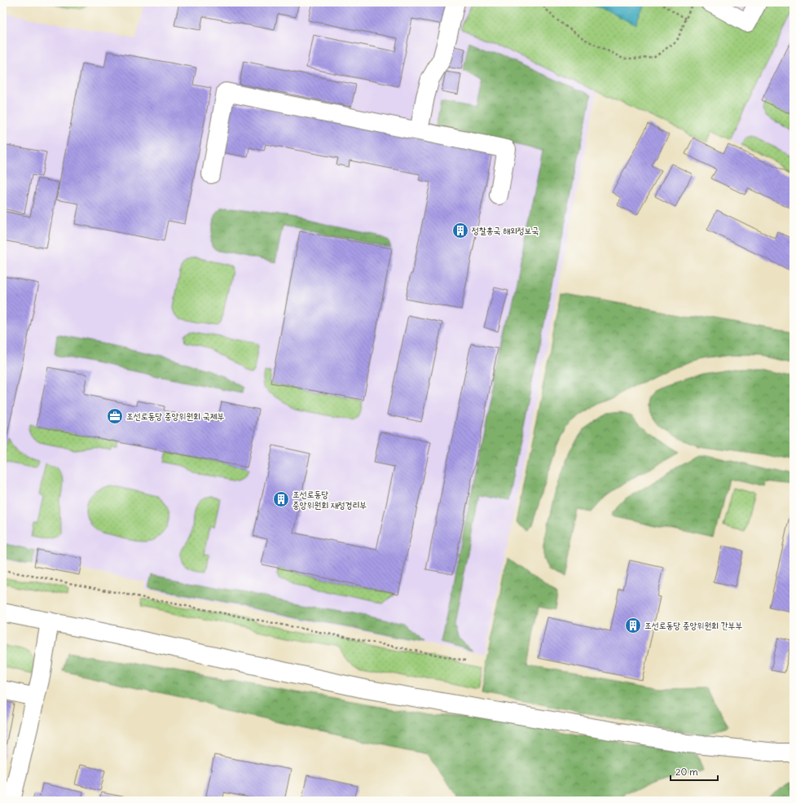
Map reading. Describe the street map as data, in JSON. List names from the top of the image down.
{
  "places": {
    "building": ["정찰총국 해외정보국", "조선로동당 중앙위원회 재정경리부", "조선로동당 중앙위원회 간부부"],
    "office": ["조선로동당 중앙위원회 국제부"]
  },
  "scale_bar": "20 m"
}
